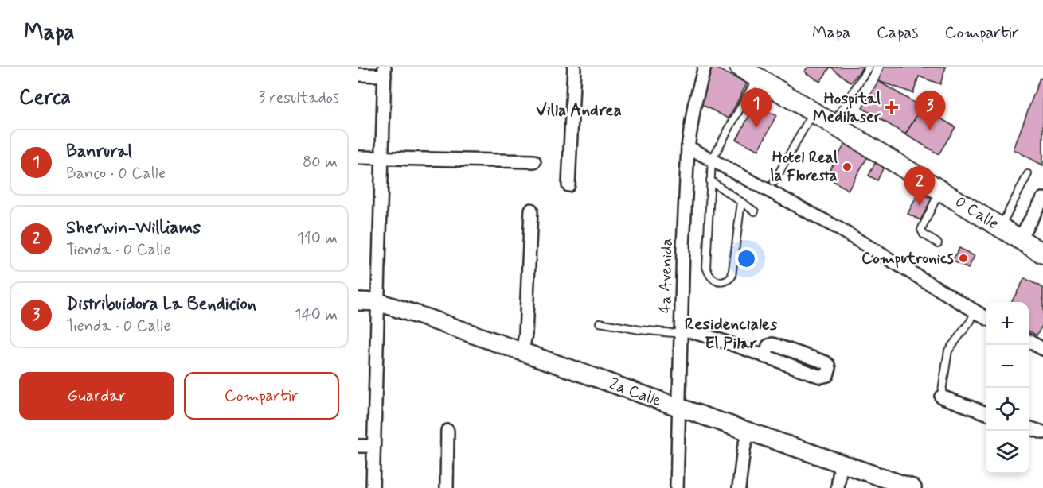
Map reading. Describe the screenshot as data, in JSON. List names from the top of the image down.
{
  "streets": {
    "main road": ["0 Calle"],
    "street": ["4a Avenida", "2a Calle"]
  },
  "crossings": [
    ["4a Avenida", "2a Calle"]
  ],
  "districts": ["Villa Andrea", "Residenciales El Pilar"],
  "places": {
    "health": ["Hospital Medilaser"],
    "other": ["Hotel Real la Floresta", "Computronics"]
  },
  "page": {
    "header": "Mapa",
    "nav": ["Mapa", "Capas", "Compartir"],
    "heading": ["Cerca", "3 resultados"],
    "pins": ["1", "3", "2"],
    "list": [
      {
        "mark": "1",
        "name": "Banrural",
        "note": "Banco · 0 Calle",
        "value": "80 m"
      },
      {
        "mark": "2",
        "name": "Sherwin-Williams",
        "note": "Tienda · 0 Calle",
        "value": "110 m"
      },
      {
        "mark": "3",
        "name": "Distribuidora La Bendicion",
        "note": "Tienda · 0 Calle",
        "value": "140 m"
      }
    ],
    "map_buttons": ["+", "−"],
    "buttons": ["Guardar", "Compartir"]
  }
}
